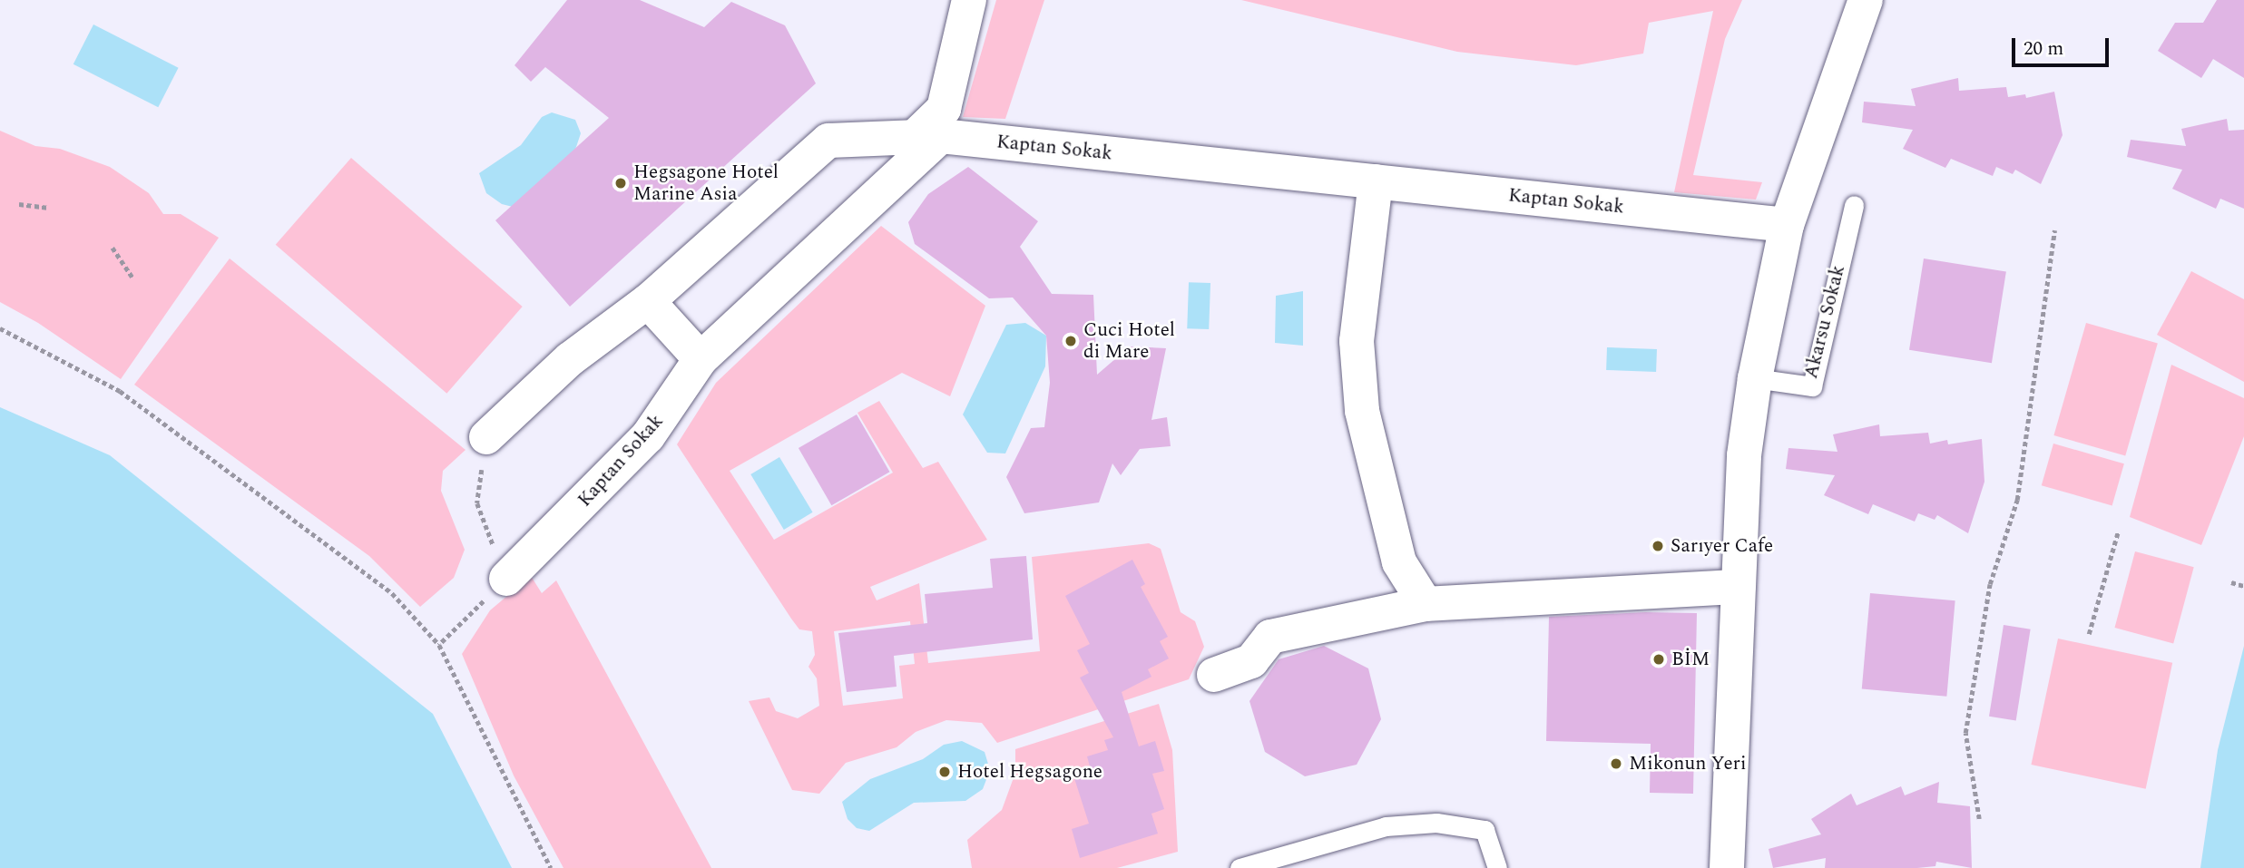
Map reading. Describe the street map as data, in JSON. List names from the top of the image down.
{
  "streets": {
    "street": ["Kaptan Sokak"],
    "lane": ["Akarsu Sokak"]
  },
  "places": [
    "Hegsagone Hotel Marine Asia",
    "Cuci Hotel di Mare",
    "Sarıyer Cafe",
    "BİM",
    "Mikonun Yeri",
    "Hotel Hegsagone"
  ],
  "scale_bar": "20 m"
}
